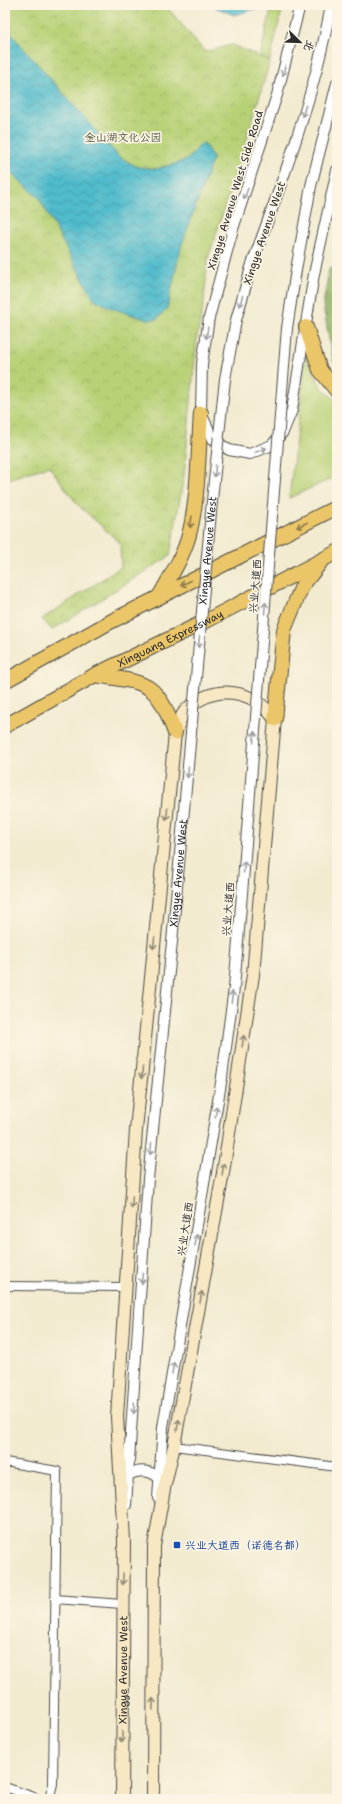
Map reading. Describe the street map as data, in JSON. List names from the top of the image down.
{
  "streets": {
    "highway": ["Xinguang Expressway"],
    "main road": ["Xingye Avenue West"],
    "street": ["Xingye Avenue West Side Road", "兴业大道西"]
  },
  "one_way": ["Xingye Avenue West", "兴业大道西"],
  "parks": ["金山湖文化公园"],
  "places": {
    "transit": ["兴业大道西（诺德名都）"]
  },
  "north": "bottom right"
}
